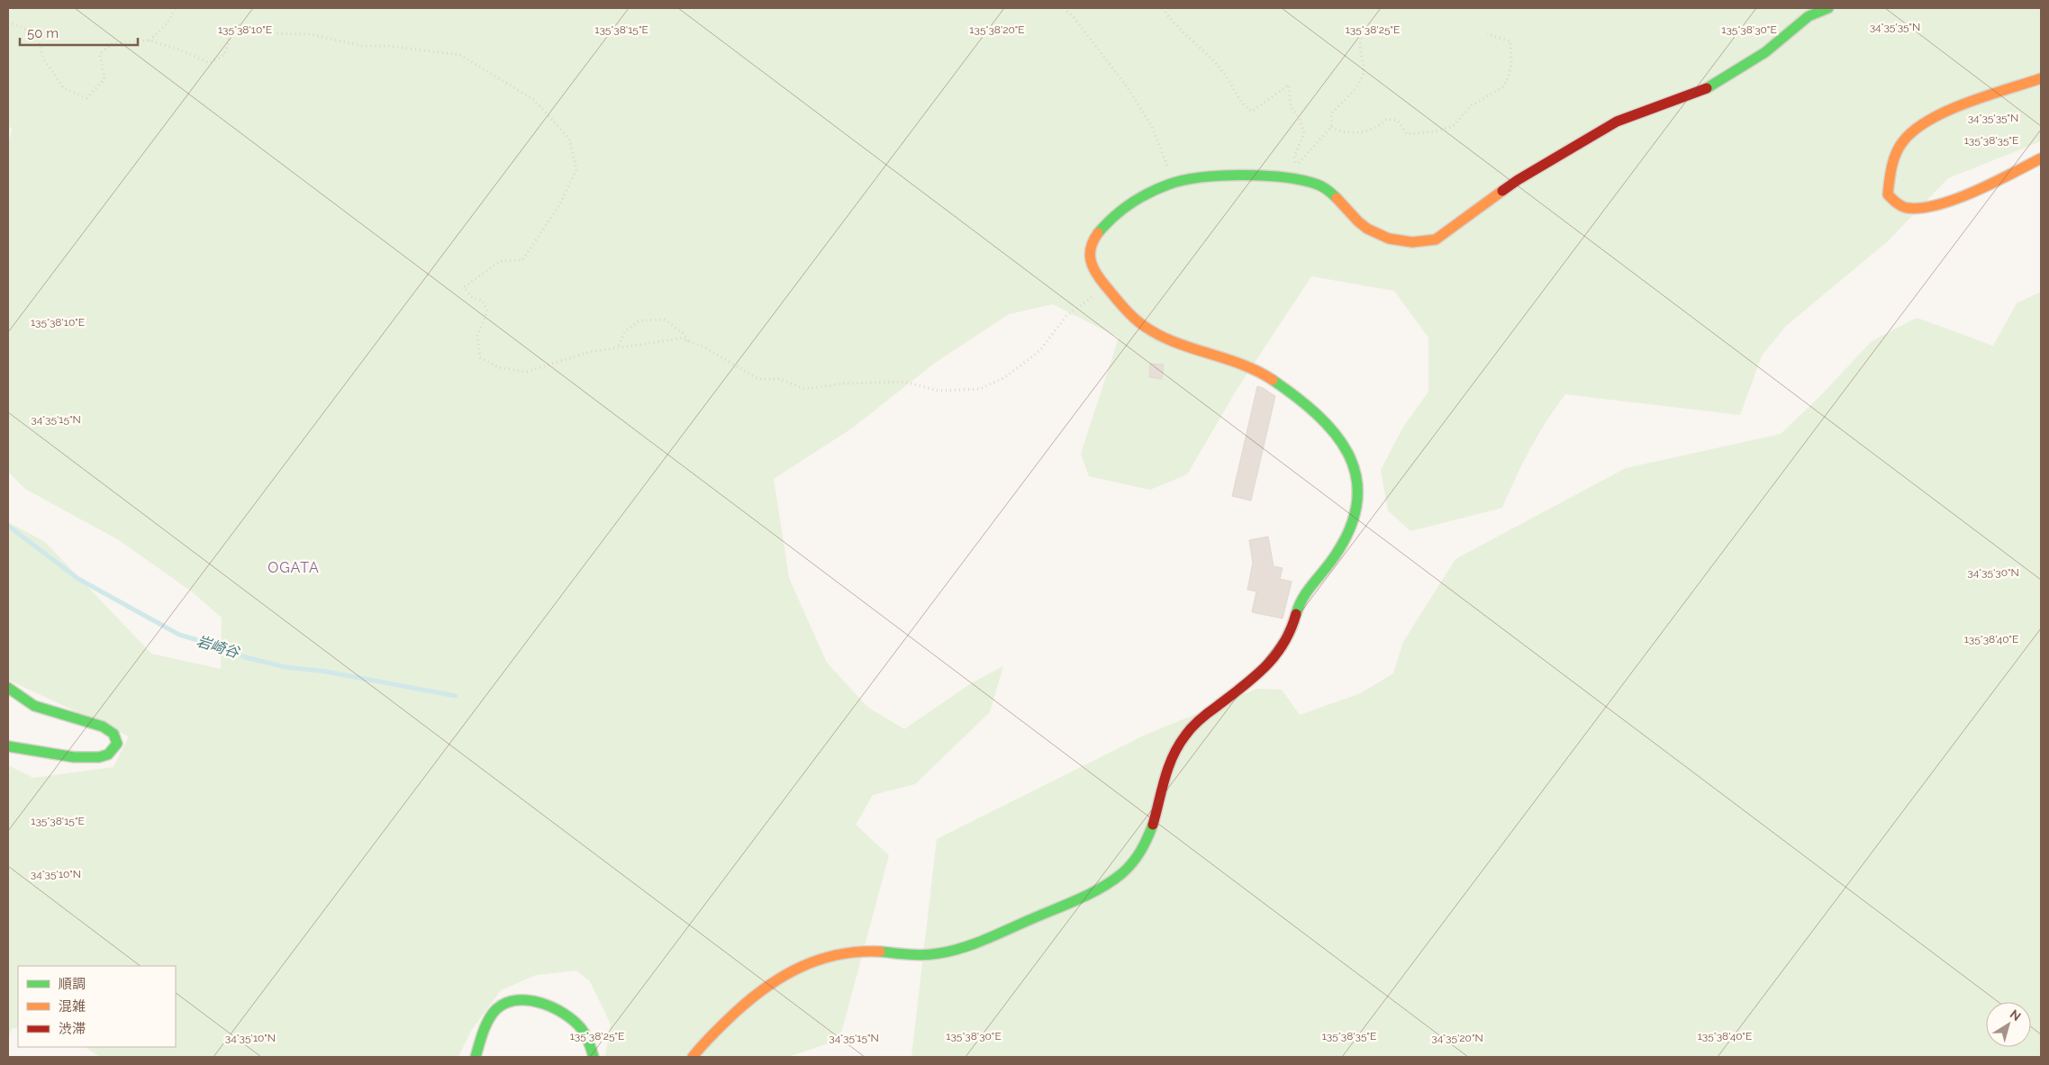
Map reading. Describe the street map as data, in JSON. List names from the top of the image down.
{
  "districts": ["OGATA"],
  "water": ["岩崎谷"],
  "legend": ["順調", "混雑", "渋滞"],
  "scale_bar": "50 m",
  "north": "top right",
  "coordinates": [
    "34°35'35\"N",
    "135°38'10\"E",
    "135°38'15\"E",
    "135°38'20\"E",
    "135°38'25\"E",
    "135°38'30\"E",
    "135°38'35\"E",
    "34°35'15\"N",
    "34°35'30\"N",
    "135°38'40\"E",
    "34°35'10\"N",
    "34°35'20\"N"
  ]
}
